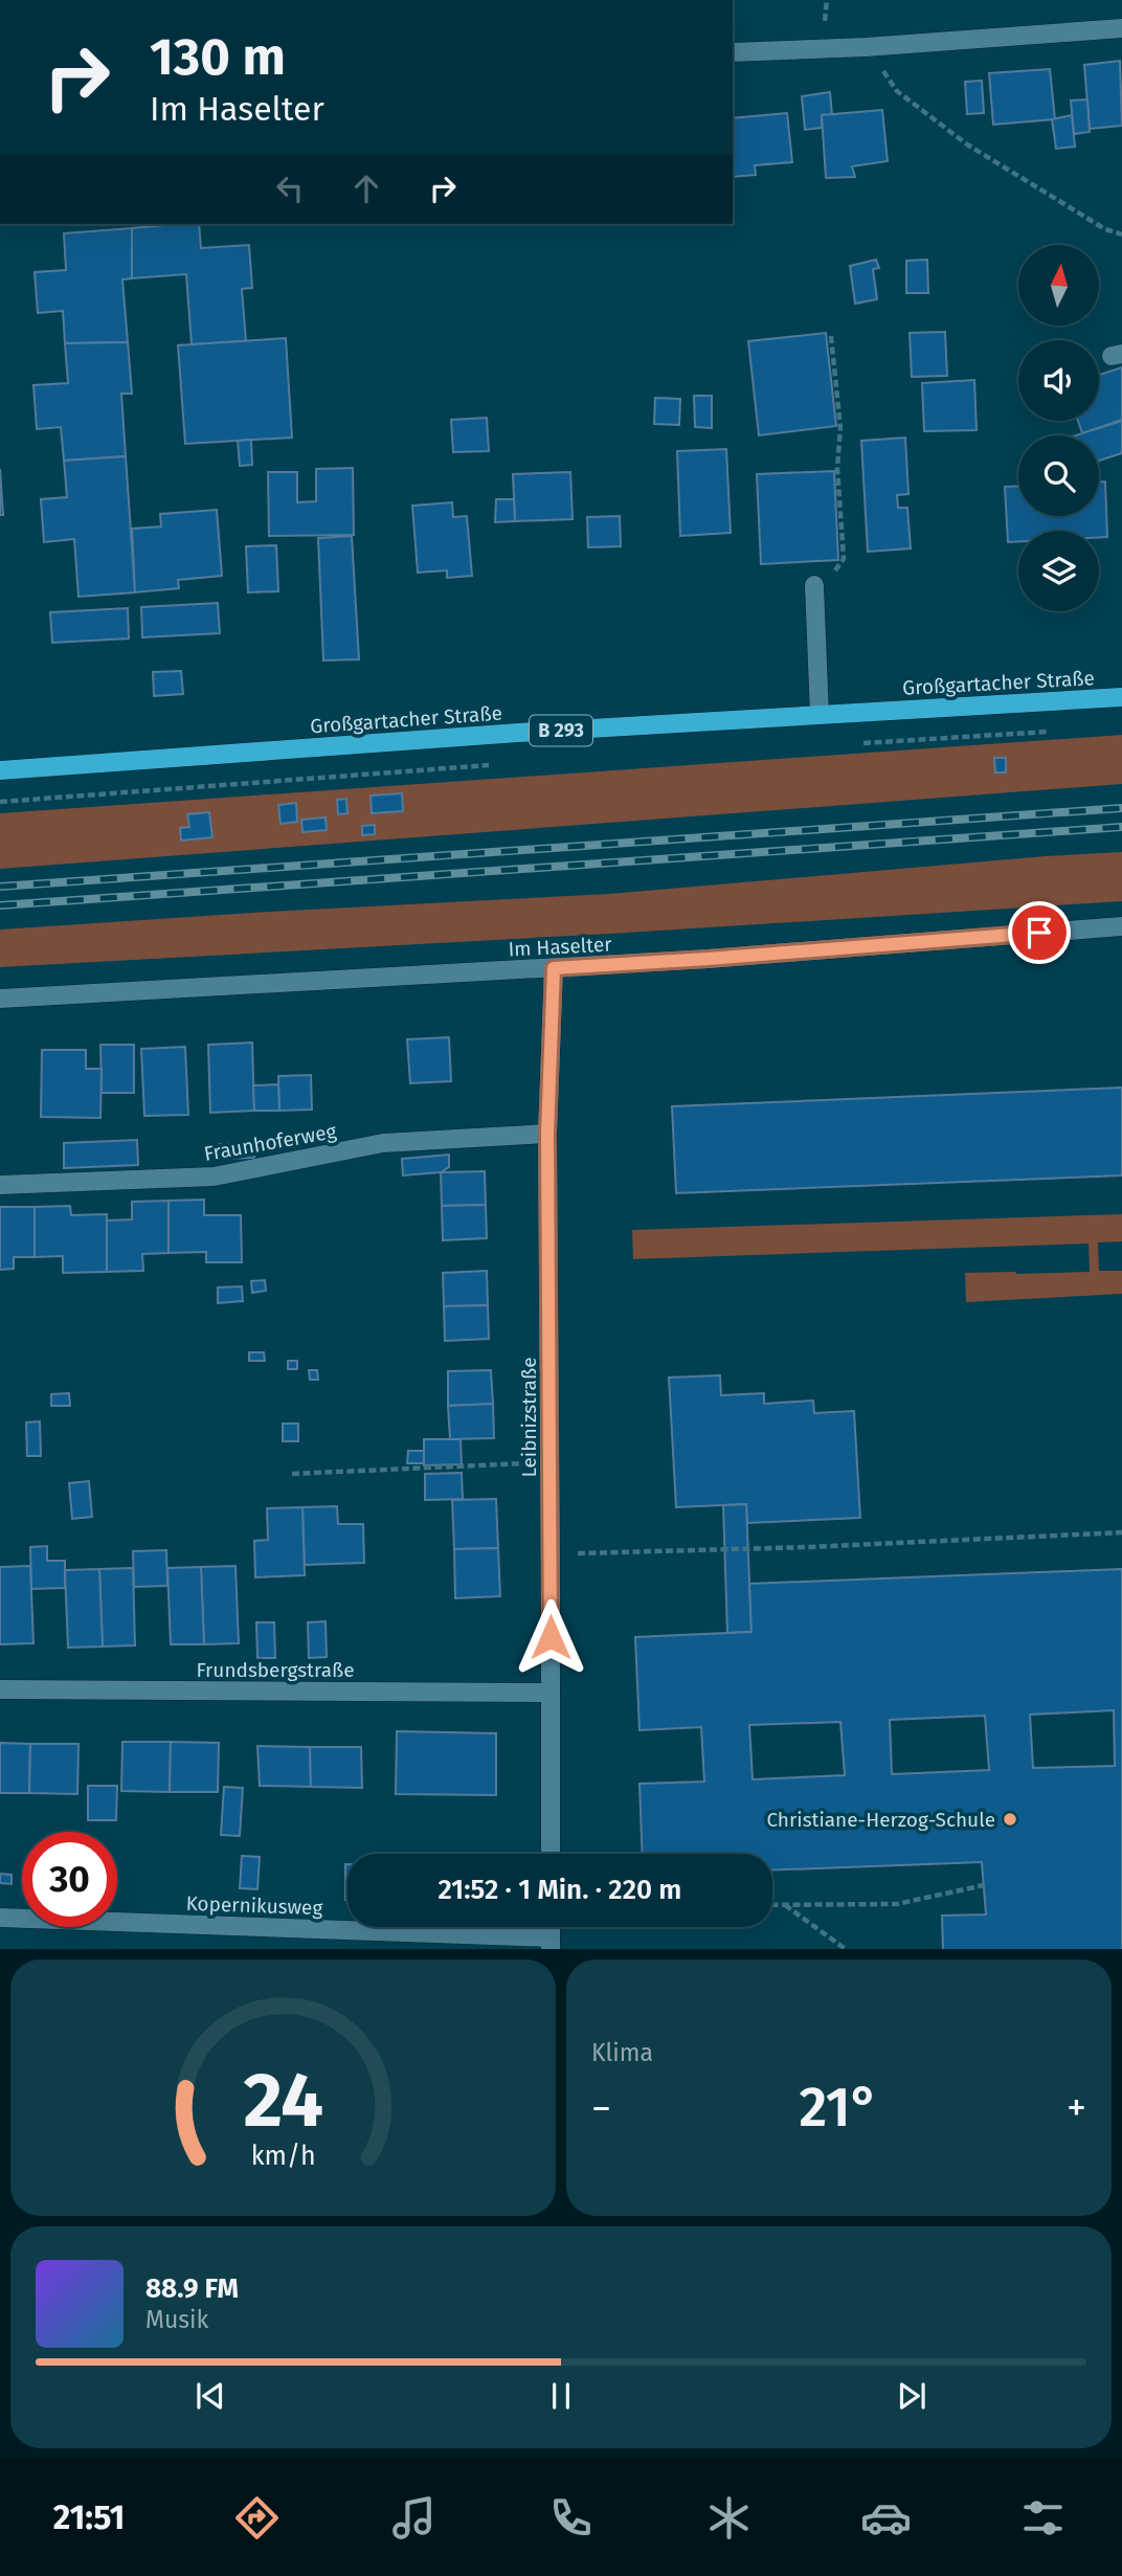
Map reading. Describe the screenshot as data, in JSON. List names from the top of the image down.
{
  "streets": {
    "main road": ["Großgartacher Straße", "B 293"],
    "street": [
      "Im Haselter",
      "Fraunhoferweg",
      "Leibnizstraße",
      "Frundsbergstraße",
      "Kopernikusweg"
    ]
  },
  "crossings": [
    ["Im Haselter", "Leibnizstraße"],
    ["Fraunhoferweg", "Leibnizstraße"],
    ["Leibnizstraße", "Frundsbergstraße"]
  ],
  "places": ["Christiane-Herzog-Schule"],
  "north": "top",
  "page": {
    "turn": ["130 m", "Im Haselter"],
    "limit": "30",
    "trip": "21:52 · 1 Min. · 220 m",
    "tile": "Klima",
    "heat": ["−", "21°", "+"],
    "song": ["88.9 FM", "Musik"],
    "tabs": "21:51",
    "gauge": ["24", "km/h"]
  }
}
